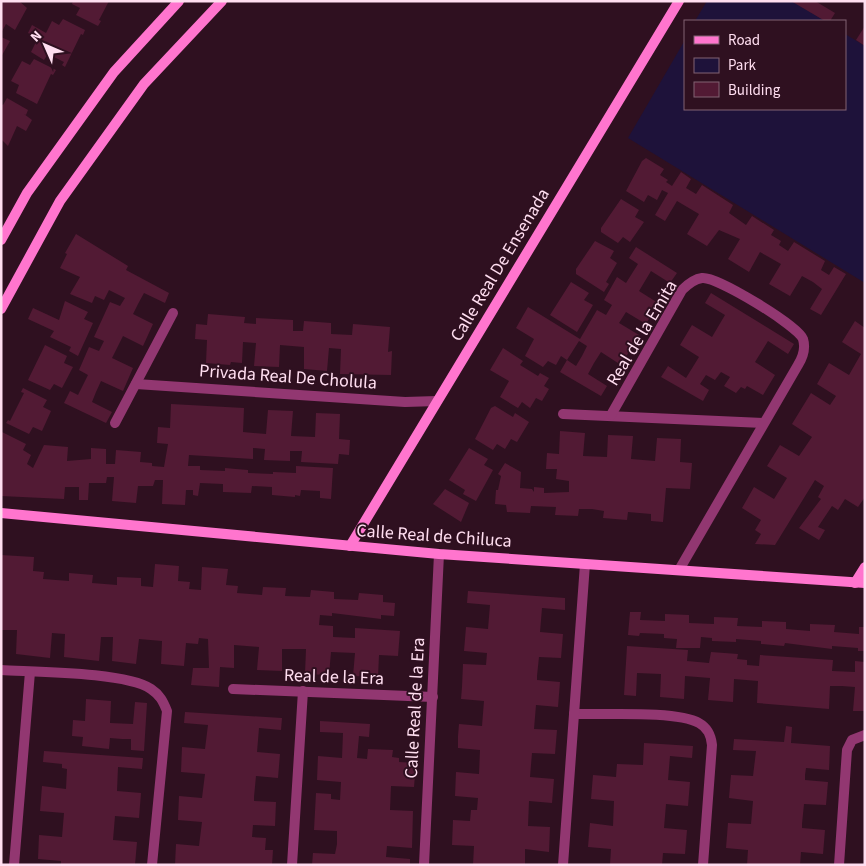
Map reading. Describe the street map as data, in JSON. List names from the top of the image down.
{
  "streets": {
    "street": [
      "Calle Real De Ensenada",
      "Real de la Emita",
      "Privada Real De Cholula",
      "Calle Real de Chiluca",
      "Real de la Era",
      "Calle Real de la Era"
    ]
  },
  "crossings": [
    ["Calle Real De Ensenada", "Privada Real De Cholula"],
    ["Calle Real De Ensenada", "Calle Real de Chiluca"],
    ["Real de la Emita", "Calle Real de Chiluca"],
    ["Calle Real de Chiluca", "Calle Real de la Era"],
    ["Real de la Era", "Calle Real de la Era"]
  ],
  "legend": ["Road", "Park", "Building"],
  "north": "top left"
}
